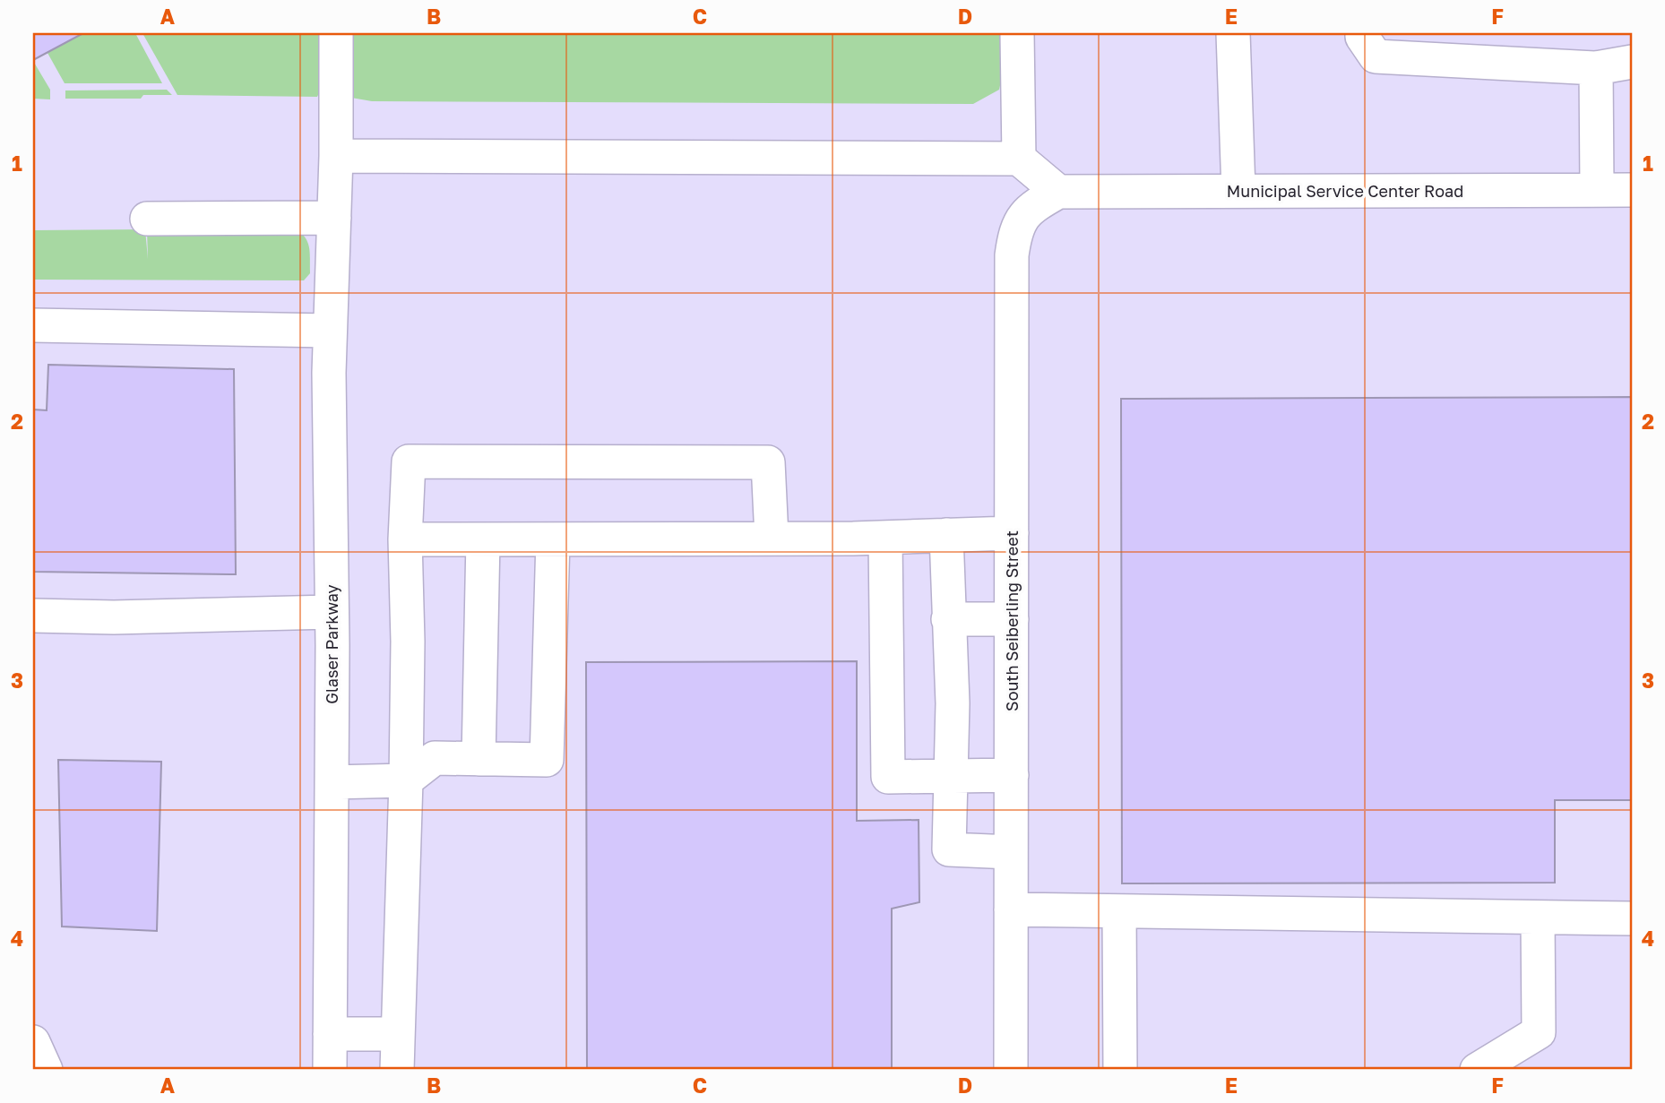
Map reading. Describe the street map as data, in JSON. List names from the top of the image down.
{
  "streets": {
    "street": ["Municipal Service Center Road", "South Seiberling Street", "Glaser Parkway"]
  },
  "crossings": [
    ["Municipal Service Center Road", "South Seiberling Street"]
  ],
  "grid": {
    "columns": [
      "A",
      "B",
      "C",
      "D",
      "E",
      "F"
    ],
    "rows": [
      "1",
      "2",
      "3",
      "4"
    ]
  }
}
